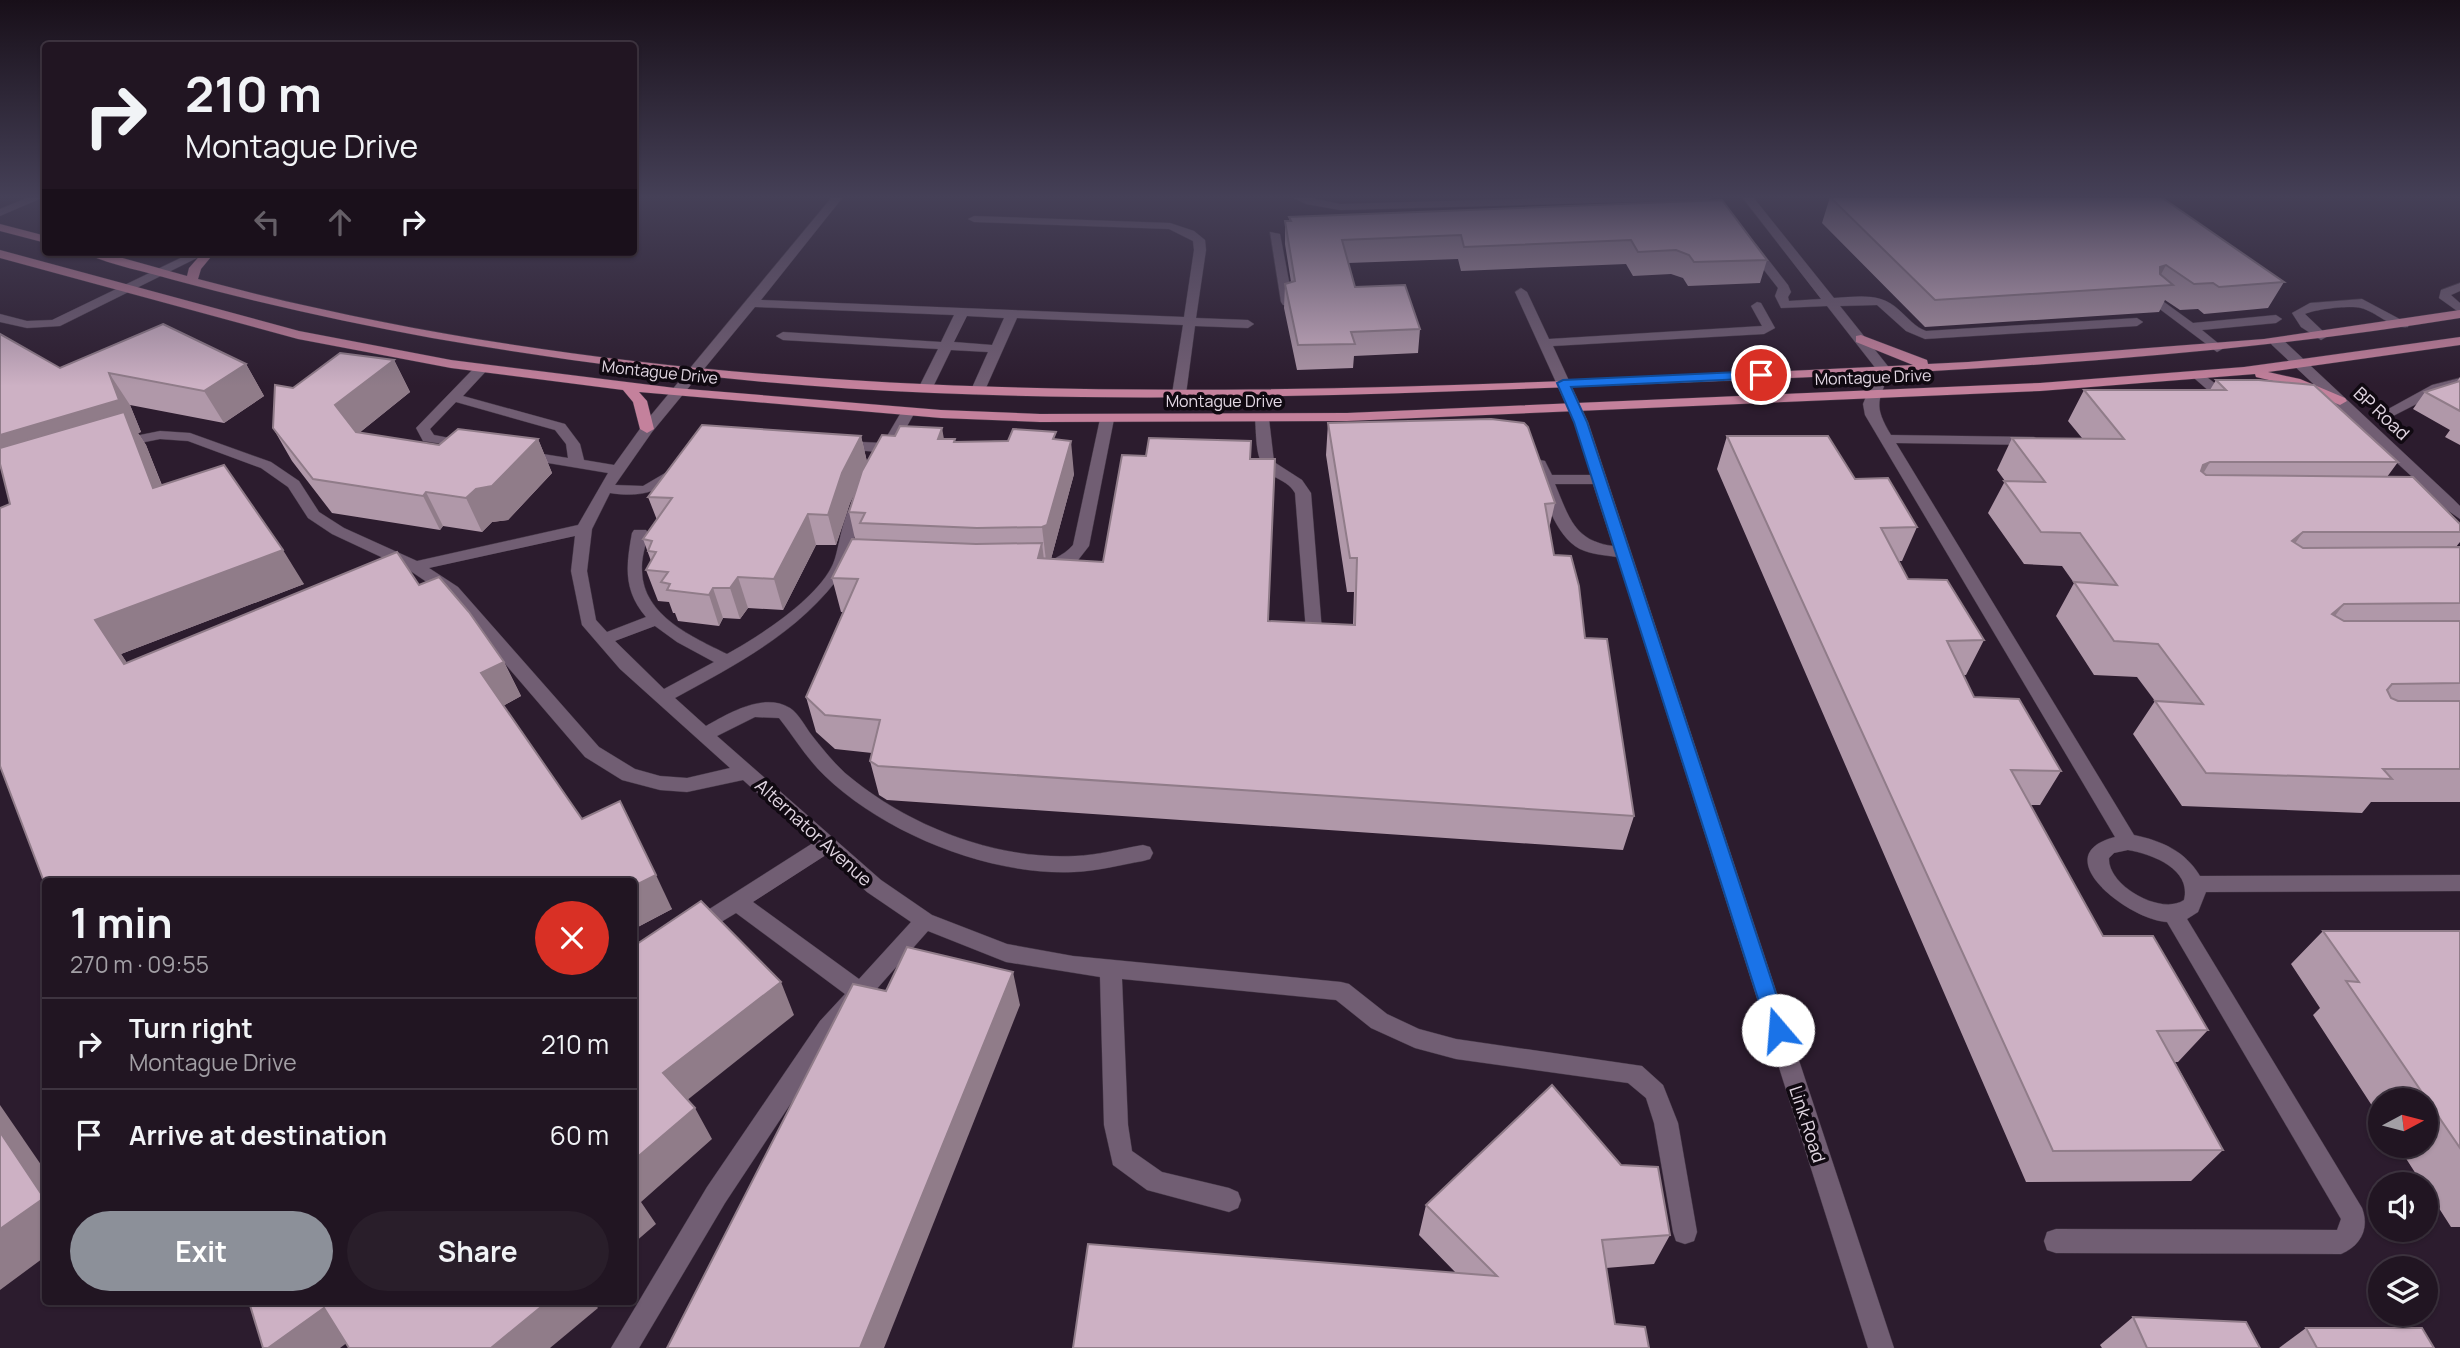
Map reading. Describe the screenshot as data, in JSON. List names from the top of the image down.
{
  "streets": {
    "main road": ["Montague Drive"],
    "street": ["BP Road", "Alternator Avenue", "Link Road"]
  },
  "crossings": [
    ["Montague Drive", "BP Road"],
    ["Montague Drive", "Alternator Avenue"],
    ["Montague Drive", "Link Road"]
  ],
  "north": "right",
  "page": {
    "turn": ["210 m", "Montague Drive"],
    "heading": ["1 min", "270 m · 09:55"],
    "list": [
      {
        "name": "Turn right",
        "note": "Montague Drive",
        "value": "210 m"
      },
      {
        "name": "Arrive at destination",
        "value": "60 m"
      }
    ],
    "buttons": ["Exit", "Share"]
  }
}
